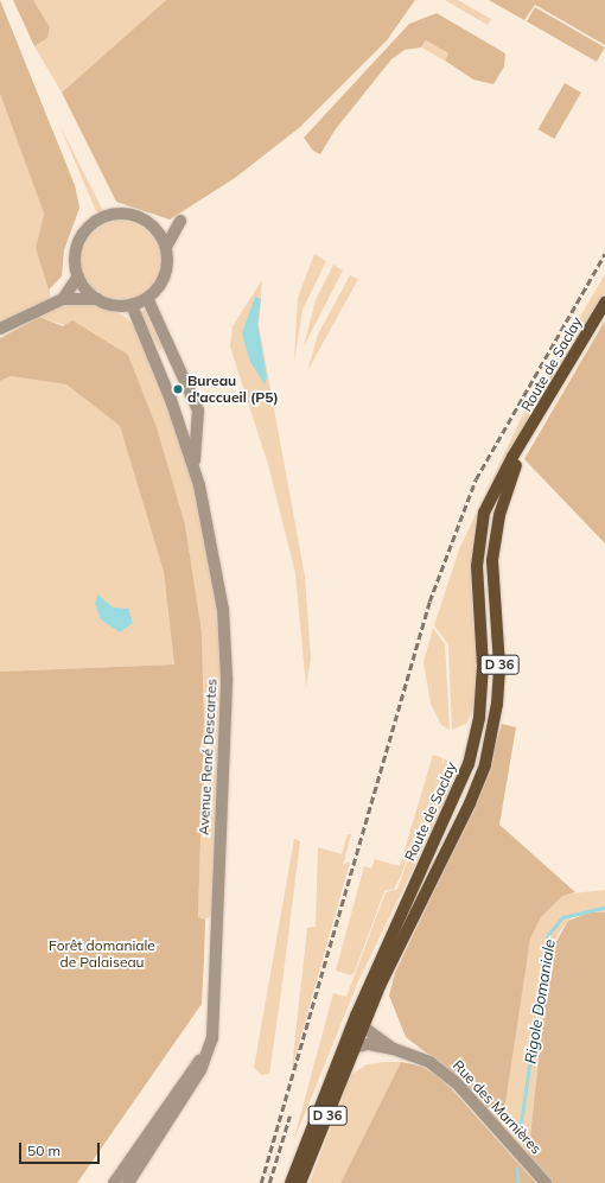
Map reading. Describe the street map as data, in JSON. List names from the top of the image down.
{
  "streets": {
    "main road": ["Route de Saclay", "D 36"],
    "street": ["Avenue René Descartes", "Rue des Marnières"]
  },
  "crossings": [
    ["Route de Saclay", "Rue des Marnières"]
  ],
  "water": ["Rigole Domaniale"],
  "parks": ["Forêt domaniale de Palaiseau"],
  "places": ["Bureau d'accueil (P5)"],
  "scale_bar": "50 m"
}
